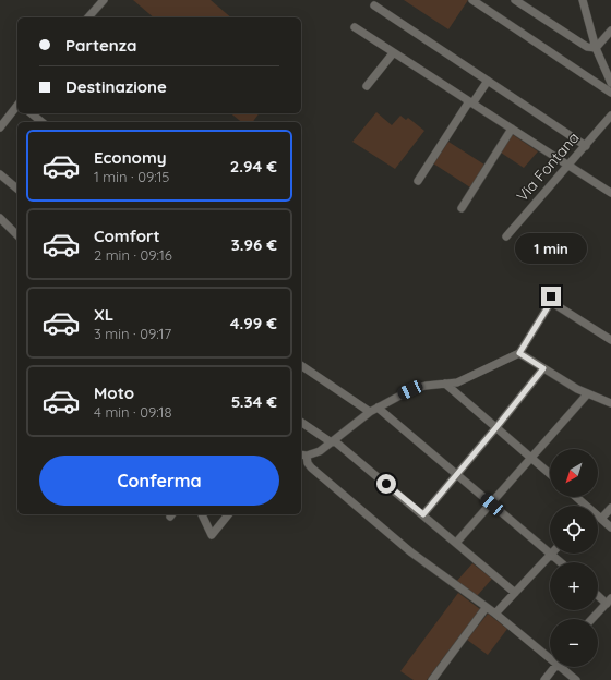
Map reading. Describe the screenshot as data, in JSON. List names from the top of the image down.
{
  "streets": {
    "street": ["Via Fontana"]
  },
  "north": "bottom left",
  "page": {
    "banner": ["Partenza", "Destinazione"],
    "list": [
      {
        "name": "Economy",
        "note": "1 min · 09:15",
        "value": "2.94 €"
      },
      {
        "name": "Comfort",
        "note": "2 min · 09:16",
        "value": "3.96 €"
      },
      {
        "name": "XL",
        "note": "3 min · 09:17",
        "value": "4.99 €"
      },
      {
        "name": "Moto",
        "note": "4 min · 09:18",
        "value": "5.34 €"
      }
    ],
    "bubble": "1 min",
    "buttons": "Conferma",
    "map_buttons": ["+", "−"]
  }
}
